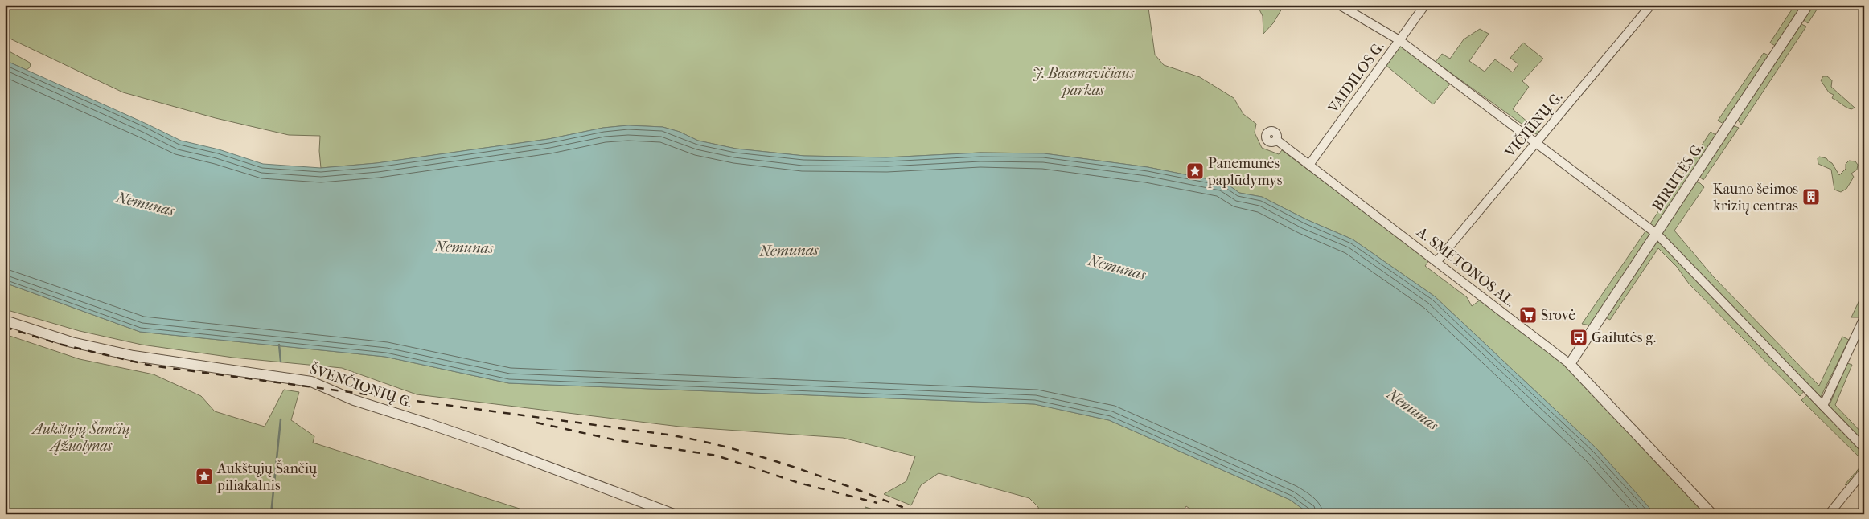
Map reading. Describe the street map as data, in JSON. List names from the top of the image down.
{
  "streets": {
    "street": [
      "VAIDILOS G.",
      "VIČIŪNŲ G.",
      "BIRUTĖS G.",
      "A. SMETONOS AL.",
      "ŠVENČIONIŲ G."
    ]
  },
  "crossings": [
    ["VAIDILOS G.", "A. SMETONOS AL."],
    ["VIČIŪNŲ G.", "A. SMETONOS AL."],
    ["BIRUTĖS G.", "A. SMETONOS AL."]
  ],
  "water": ["Nemunas"],
  "parks": ["J. Basanavičiaus parkas", "Aukštųjų Šančių Ąžuolynas"],
  "places": {
    "place": ["Panemunės paplūdymys", "Aukštųjų Šančių piliakalnis"],
    "building": ["Kauno šeimos krizių centras"],
    "supermarket": ["Srovė"],
    "bus stop": ["Gailutės g."]
  }
}
